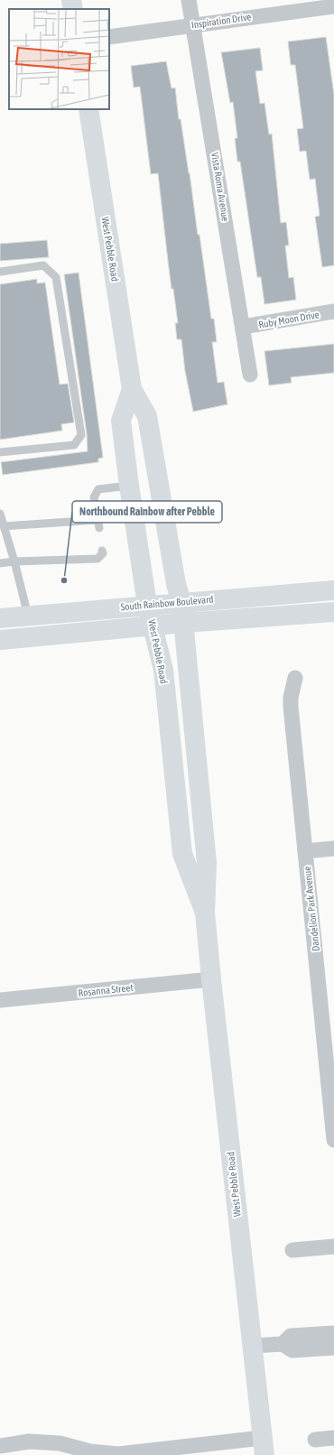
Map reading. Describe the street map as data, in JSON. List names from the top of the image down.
{
  "streets": {
    "street": [
      "Inspiration Drive",
      "Vista Roma Avenue",
      "West Pebble Road",
      "Ruby Moon Drive",
      "South Rainbow Boulevard",
      "Dandelion Park Avenue",
      "Rosanna Street"
    ]
  },
  "crossings": [
    ["Inspiration Drive", "Vista Roma Avenue"],
    ["Vista Roma Avenue", "Ruby Moon Drive"],
    ["West Pebble Road", "South Rainbow Boulevard"],
    ["West Pebble Road", "Rosanna Street"]
  ],
  "places": ["Northbound Rainbow after Pebble"]
}
